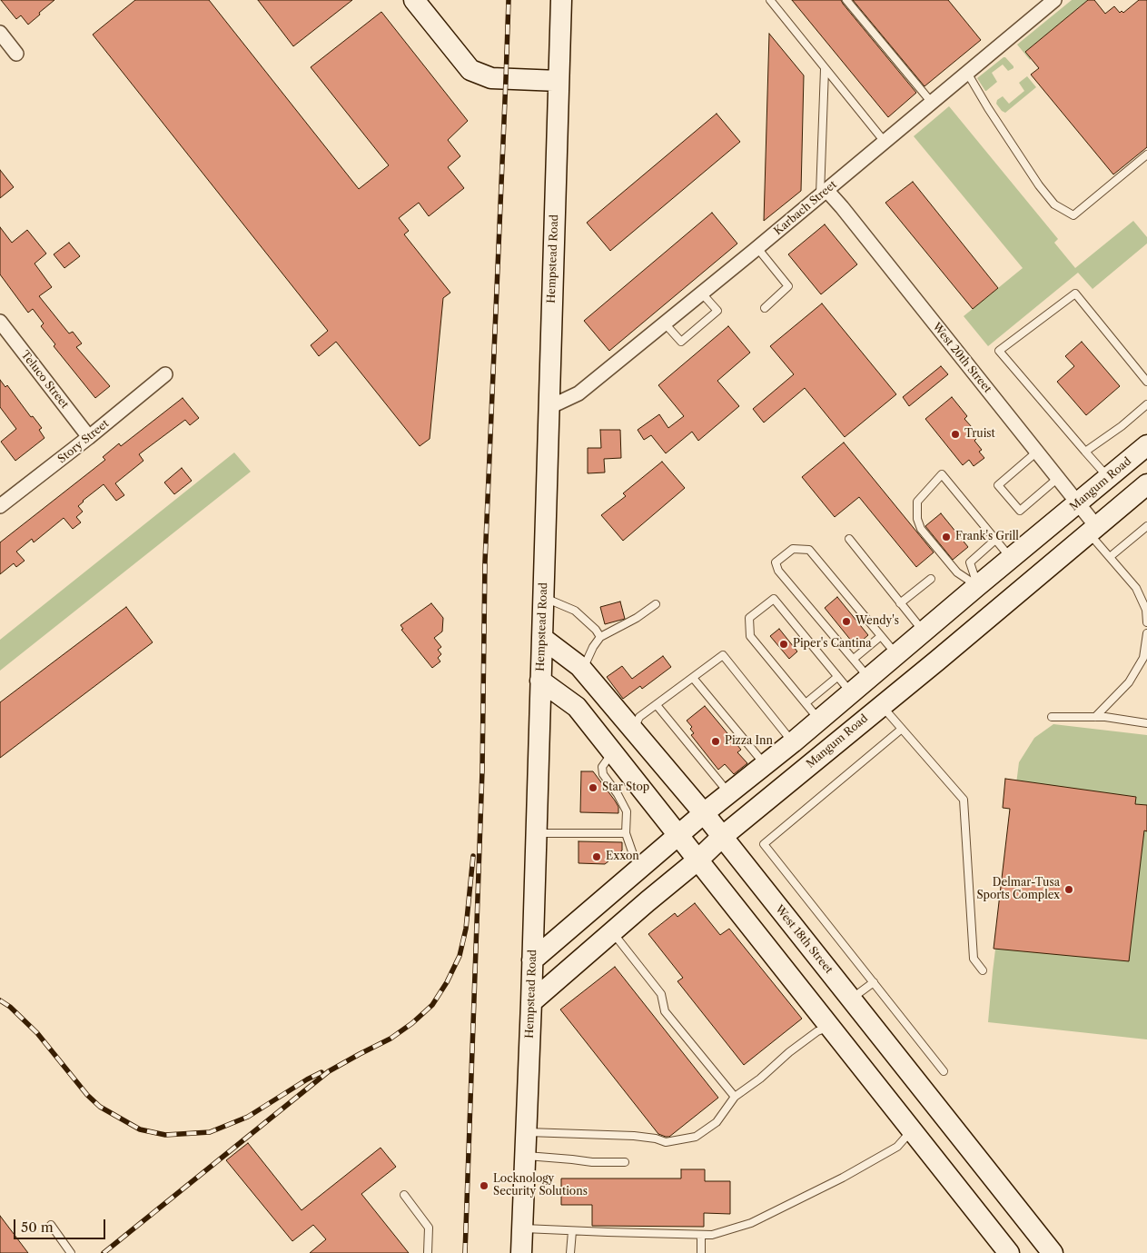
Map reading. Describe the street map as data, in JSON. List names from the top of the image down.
{
  "streets": {
    "main road": ["Hempstead Road", "Mangum Road", "West 18th Street"],
    "street": [
      "Karbach Street",
      "West 20th Street",
      "Teluco Street",
      "Story Street"
    ]
  },
  "crossings": [
    ["Karbach Street", "Hempstead Road"],
    ["Karbach Street", "West 20th Street"],
    ["Hempstead Road", "Mangum Road"],
    ["Hempstead Road", "West 18th Street"],
    ["West 20th Street", "Mangum Road"],
    ["Teluco Street", "Story Street"],
    ["Mangum Road", "West 18th Street"]
  ],
  "places": [
    "Truist",
    "Frank's Grill",
    "Wendy's",
    "Piper's Cantina",
    "Pizza Inn",
    "Star Stop",
    "Exxon",
    "Delmar-Tusa Sports Complex",
    "Locknology Security Solutions"
  ],
  "scale_bar": "50 m"
}
